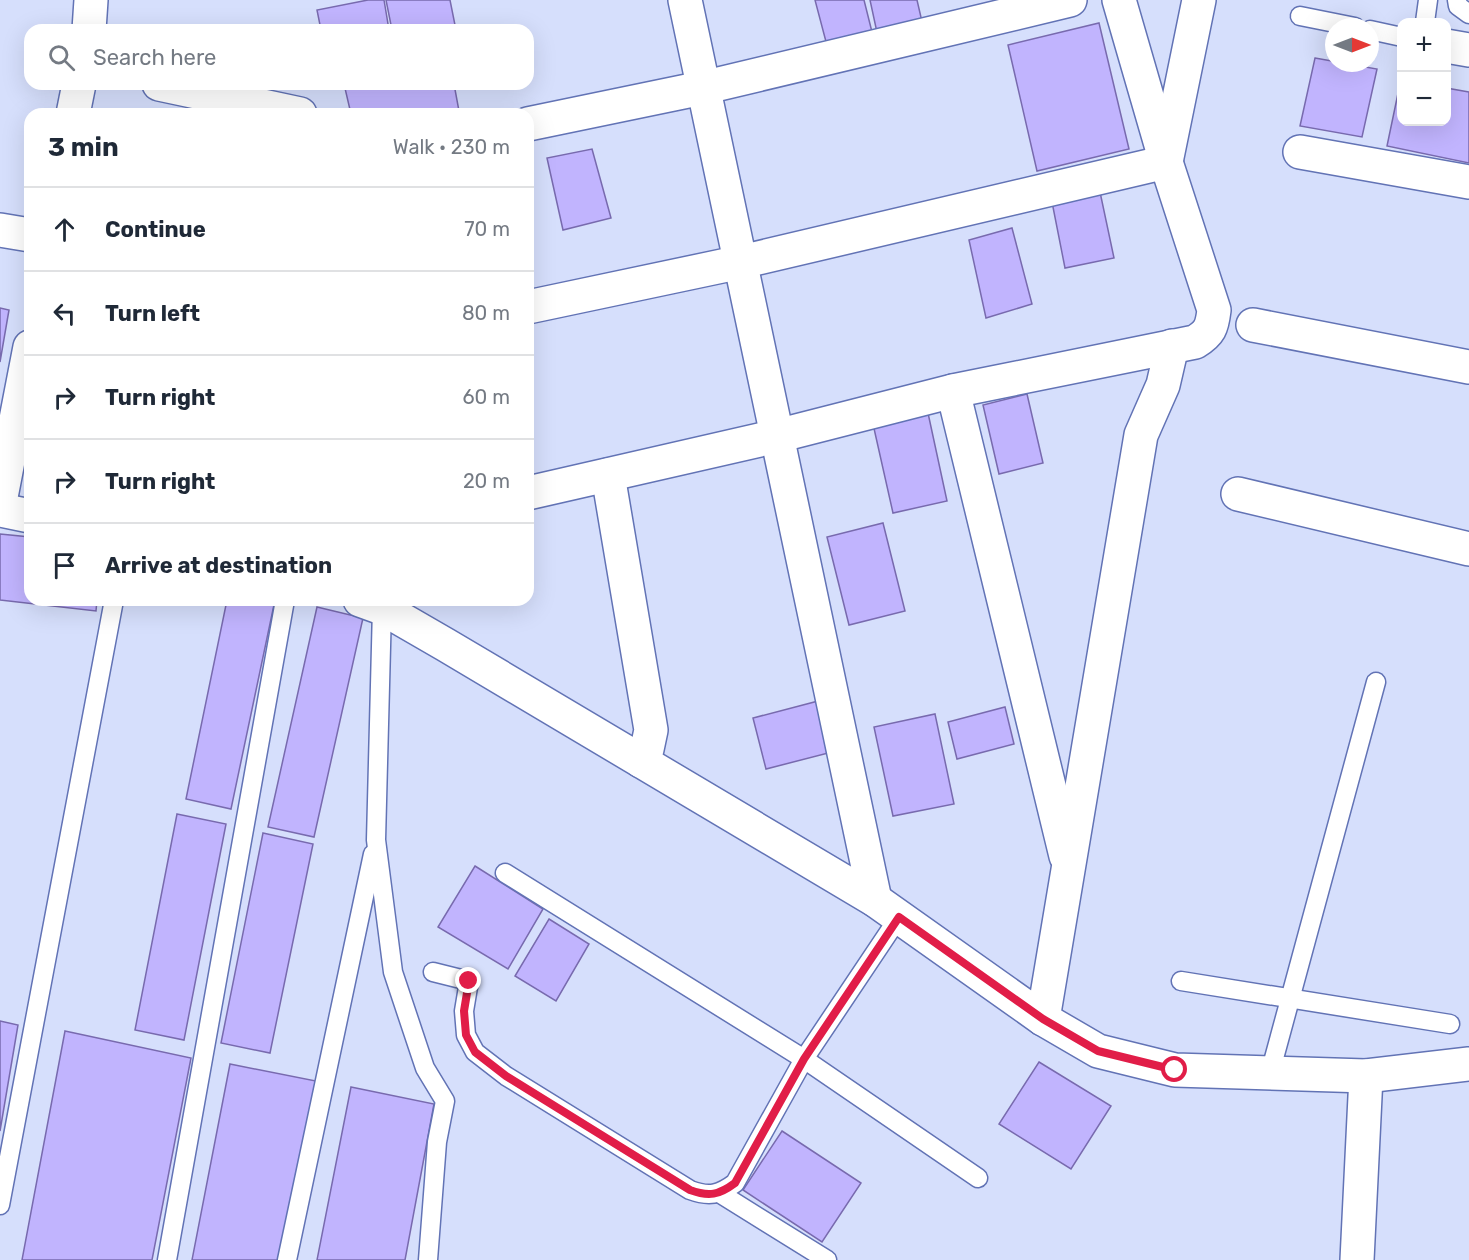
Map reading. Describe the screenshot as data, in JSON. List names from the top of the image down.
{
  "north": "right",
  "page": {
    "map_buttons": ["+", "−"],
    "search": "Search here",
    "heading": ["3 min", "Walk · 230 m"],
    "list": [
      ["Continue", "70 m"],
      ["Turn left", "80 m"],
      ["Turn right", "60 m"],
      ["Turn right", "20 m"],
      "Arrive at destination"
    ]
  }
}
